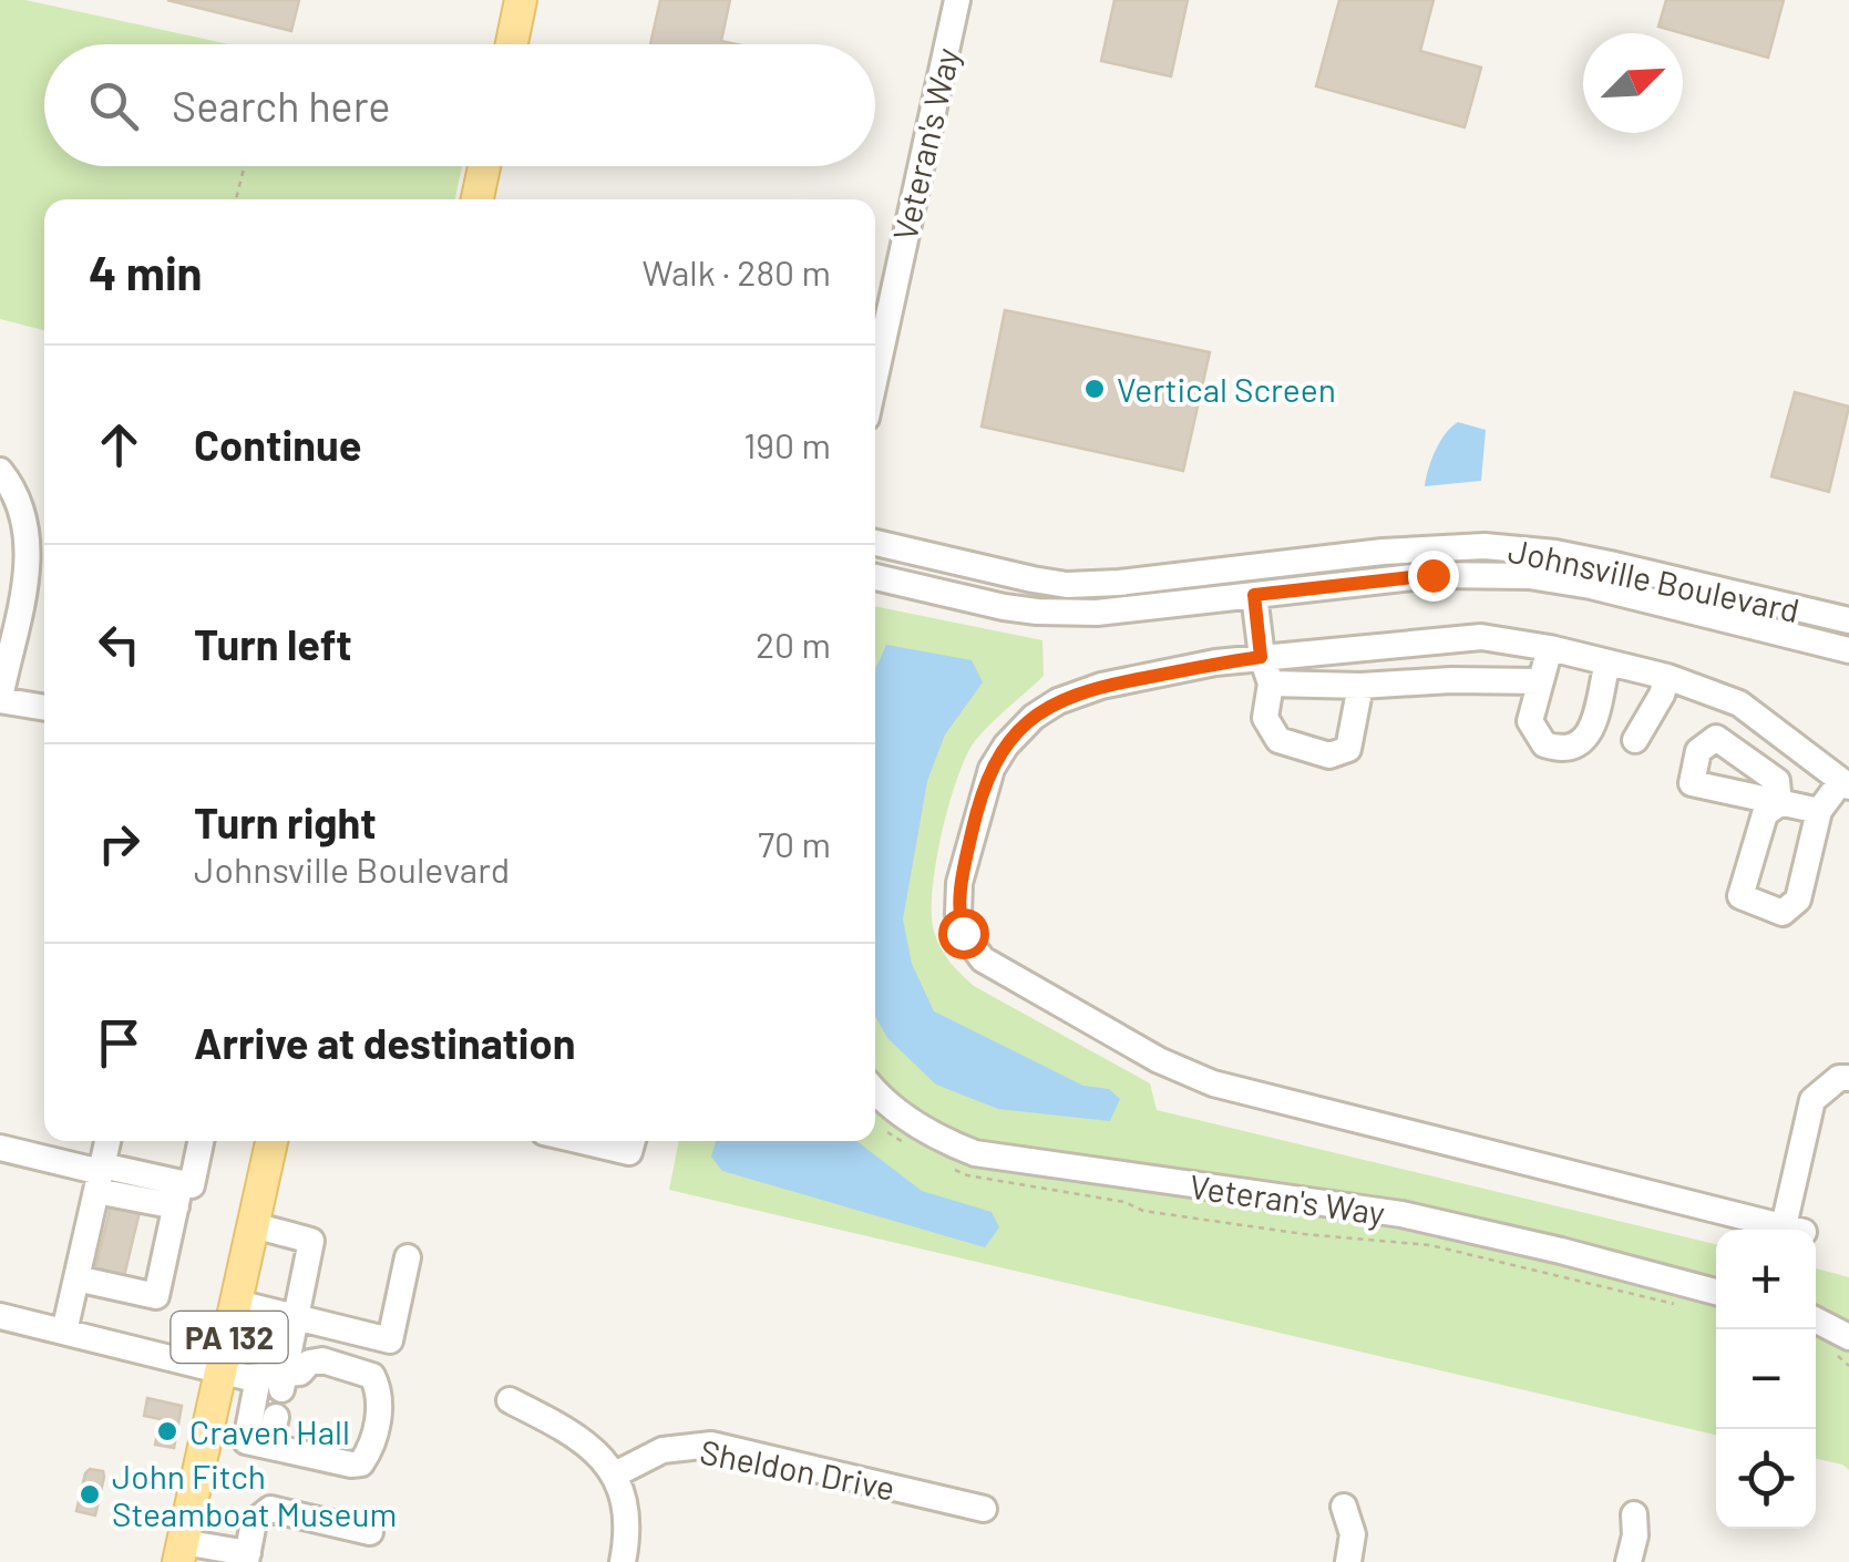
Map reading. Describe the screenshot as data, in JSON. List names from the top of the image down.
{
  "streets": {
    "main road": ["PA 132"],
    "street": ["Veteran's Way", "Johnsville Boulevard", "Sheldon Drive"]
  },
  "places": ["Vertical Screen", "Craven Hall", "John Fitch Steamboat Museum"],
  "north": "top right",
  "page": {
    "search": "Search here",
    "heading": ["4 min", "Walk · 280 m"],
    "list": [
      ["Continue", "190 m"],
      ["Turn left", "20 m"],
      ["Turn right", "Johnsville Boulevard", "70 m"],
      "Arrive at destination"
    ],
    "map_buttons": ["+", "−"]
  }
}
